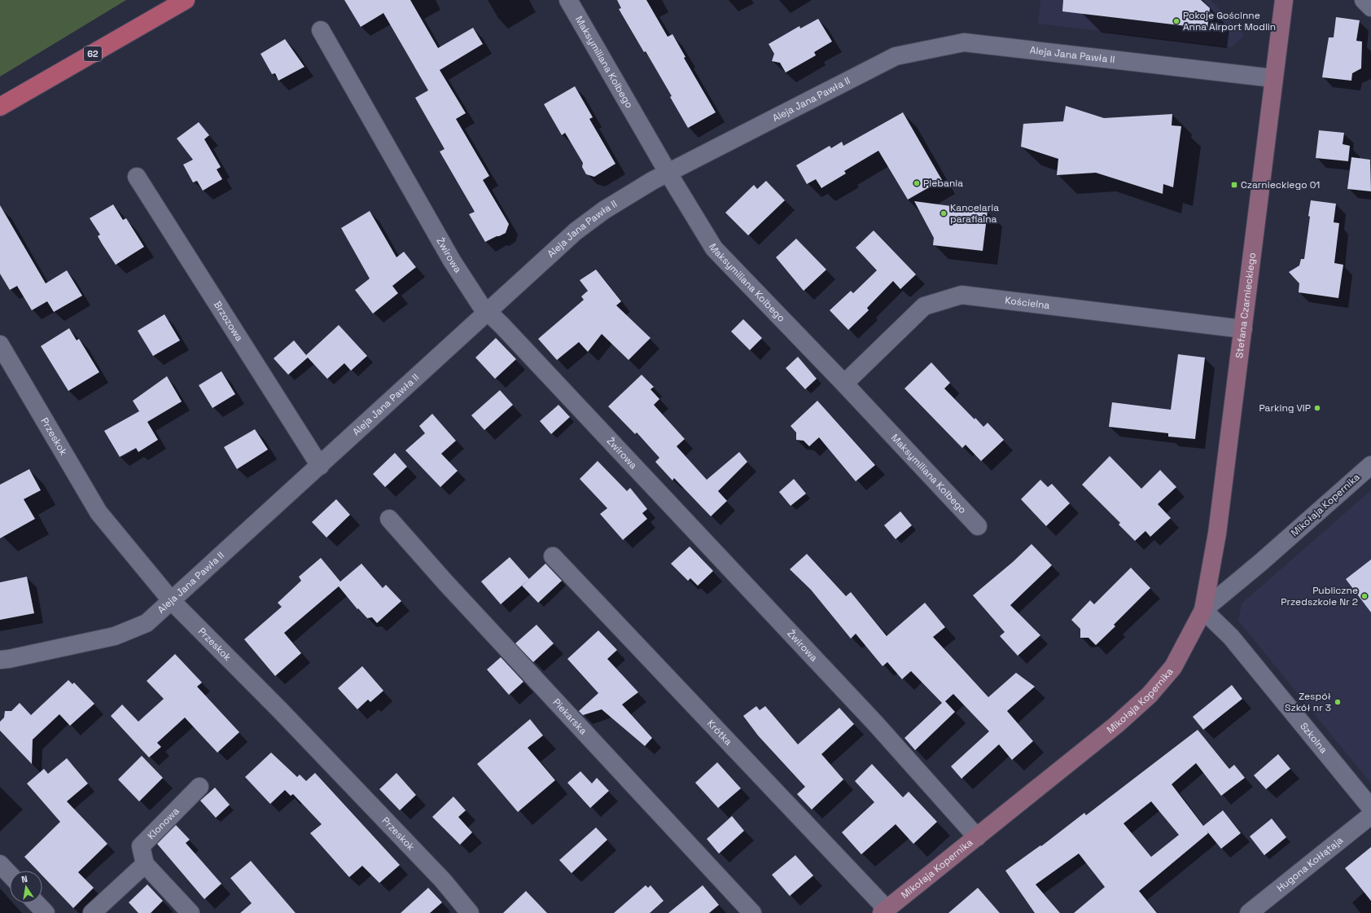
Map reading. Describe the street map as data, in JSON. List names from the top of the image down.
{
  "streets": {
    "main road": ["62"],
    "street": [
      "Aleja Jana Pawła II",
      "Maksymiliana Kolbego",
      "Żwirowa",
      "Kościelna",
      "Stefana Czarnieckiego",
      "Brzozowa",
      "Przeskok",
      "Mikołaja Kopernika",
      "Piekarska",
      "Krótka",
      "Szkolna",
      "Klonowa",
      "Hugona Kołłątaja"
    ]
  },
  "crossings": [
    ["Aleja Jana Pawła II", "Maksymiliana Kolbego"],
    ["Aleja Jana Pawła II", "Żwirowa"],
    ["Aleja Jana Pawła II", "Stefana Czarnieckiego"],
    ["Aleja Jana Pawła II", "Brzozowa"],
    ["Aleja Jana Pawła II", "Przeskok"],
    ["Maksymiliana Kolbego", "Kościelna"],
    ["Żwirowa", "Mikołaja Kopernika"],
    ["Kościelna", "Stefana Czarnieckiego"],
    ["Stefana Czarnieckiego", "Mikołaja Kopernika"],
    ["Stefana Czarnieckiego", "Szkolna"],
    ["Mikołaja Kopernika", "Krótka"],
    ["Mikołaja Kopernika", "Szkolna"]
  ],
  "places": {
    "other": [
      "Pokoje Gościnne Anna Airport Modlin",
      "Plebania",
      "Kancelaria parafialna",
      "Parking VIP",
      "Publiczne Przedszkole Nr 2",
      "Zespół Szkół nr 3"
    ],
    "transit": ["Czarnieckiego 01"]
  },
  "north": "top"
}
